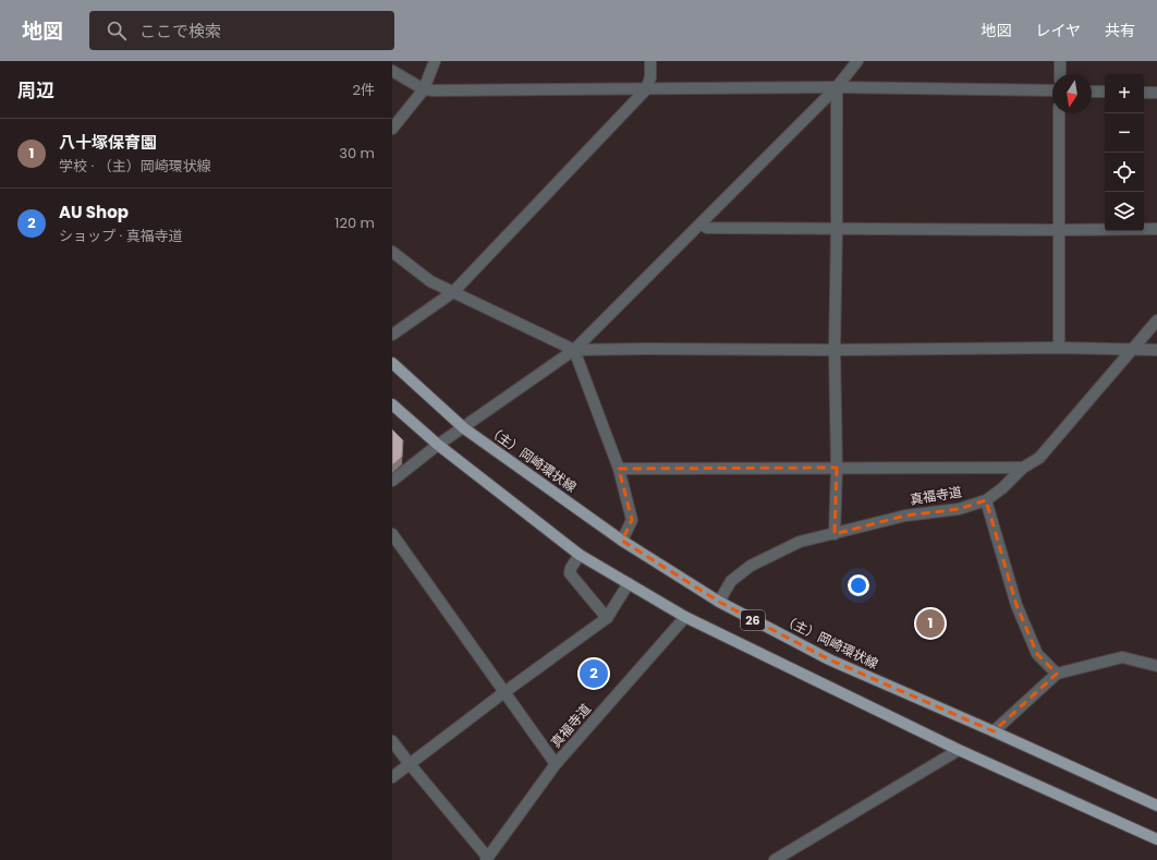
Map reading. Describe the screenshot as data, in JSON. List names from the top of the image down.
{
  "streets": {
    "main road": ["（主）岡崎環状線", "26"],
    "street": ["真福寺道"]
  },
  "crossings": [
    ["（主）岡崎環状線", "真福寺道"],
    ["真福寺道", "26"]
  ],
  "north": "bottom",
  "page": {
    "header": "地図",
    "search": "ここで検索",
    "nav": ["地図", "レイヤ", "共有"],
    "heading": ["周辺", "2件"],
    "map_buttons": ["+", "−"],
    "list": [
      {
        "mark": "1",
        "name": "八十塚保育園",
        "note": "学校 · （主）岡崎環状線",
        "value": "30 m"
      },
      {
        "mark": "2",
        "name": "AU Shop",
        "note": "ショップ · 真福寺道",
        "value": "120 m"
      }
    ],
    "pins": ["1", "2"]
  }
}
